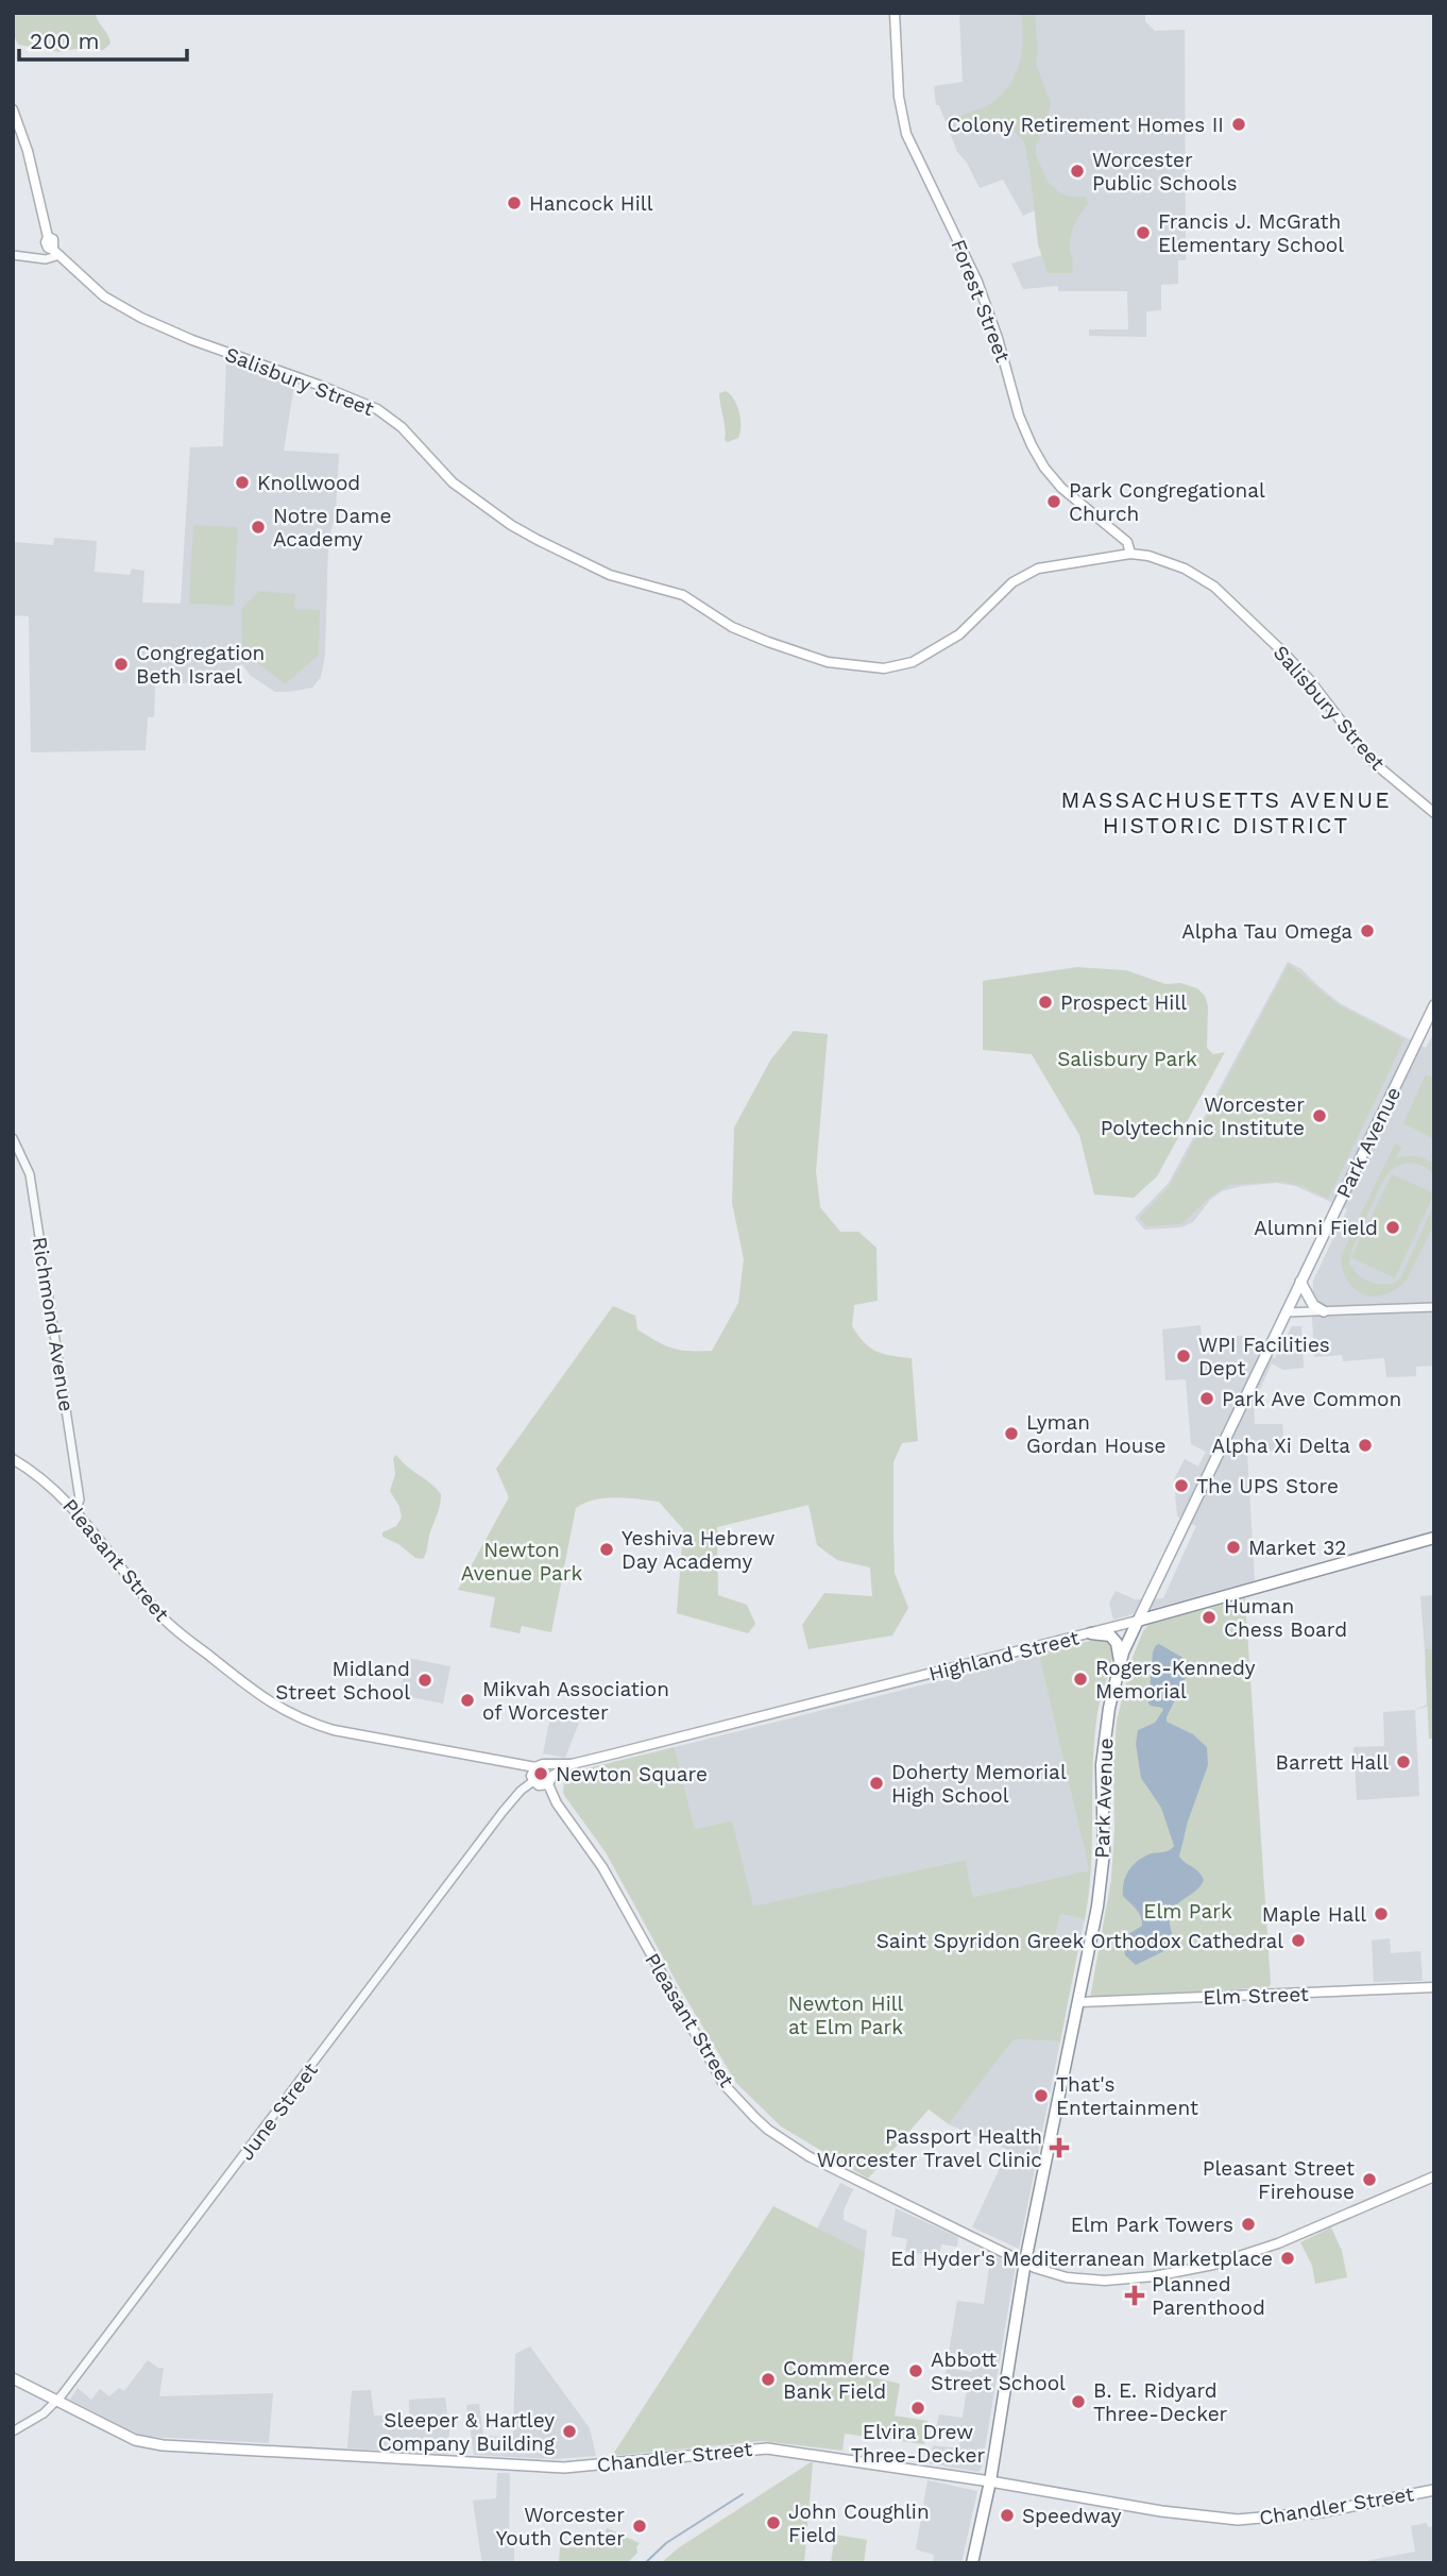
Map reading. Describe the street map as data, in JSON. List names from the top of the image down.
{
  "streets": {
    "highway": ["Park Avenue", "Highland Street"],
    "main road": [
      "Forest Street",
      "Salisbury Street",
      "Pleasant Street",
      "Elm Street",
      "Chandler Street"
    ],
    "street": ["Richmond Avenue", "June Street"]
  },
  "crossings": [
    ["Forest Street", "Salisbury Street"],
    ["Park Avenue", "Pleasant Street"],
    ["Park Avenue", "Highland Street"],
    ["Park Avenue", "Elm Street"],
    ["Park Avenue", "Chandler Street"],
    ["Richmond Avenue", "Pleasant Street"],
    ["Pleasant Street", "Highland Street"],
    ["Pleasant Street", "June Street"],
    ["June Street", "Chandler Street"]
  ],
  "districts": ["MASSACHUSETTS AVENUE HISTORIC DISTRICT"],
  "parks": [
    "Salisbury Park",
    "Newton Avenue Park",
    "Elm Park",
    "Newton Hill at Elm Park"
  ],
  "places": {
    "other": [
      "Colony Retirement Homes II",
      "Worcester Public Schools",
      "Hancock Hill",
      "Francis J. McGrath Elementary School",
      "Knollwood",
      "Park Congregational Church",
      "Notre Dame Academy",
      "Congregation Beth Israel",
      "Alpha Tau Omega",
      "Prospect Hill",
      "Worcester Polytechnic Institute",
      "Alumni Field",
      "WPI Facilities Dept",
      "Park Ave Common",
      "Lyman Gordan House",
      "Alpha Xi Delta",
      "The UPS Store",
      "Market 32",
      "Yeshiva Hebrew Day Academy",
      "Human Chess Board",
      "Rogers-Kennedy Memorial",
      "Midland Street School",
      "Mikvah Association of Worcester",
      "Barrett Hall",
      "Newton Square",
      "Doherty Memorial High School",
      "Maple Hall",
      "Saint Spyridon Greek Orthodox Cathedral",
      "That's Entertainment",
      "Pleasant Street Firehouse",
      "Elm Park Towers",
      "Ed Hyder's Mediterranean Marketplace",
      "Abbott Street School",
      "Commerce Bank Field",
      "B. E. Ridyard Three-Decker",
      "Elvira Drew Three-Decker",
      "Sleeper & Hartley Company Building",
      "Speedway",
      "John Coughlin Field",
      "Worcester Youth Center"
    ],
    "health": ["Passport Health Worcester Travel Clinic", "Planned Parenthood"]
  },
  "scale_bar": "200 m"
}
